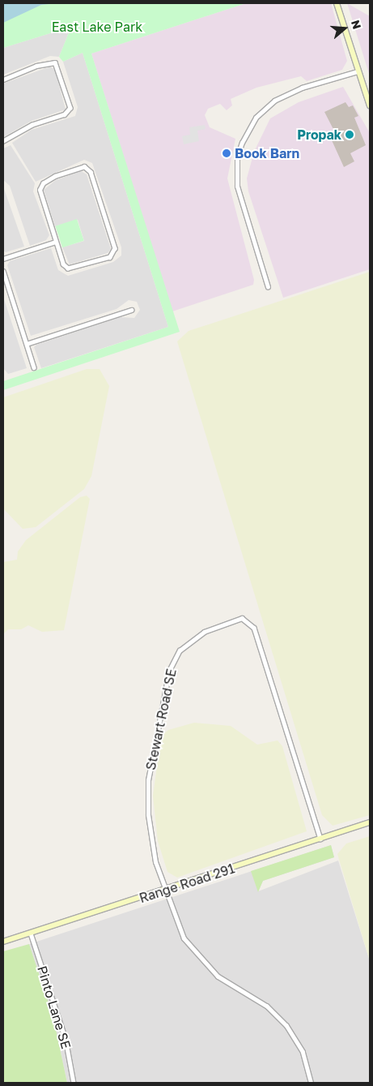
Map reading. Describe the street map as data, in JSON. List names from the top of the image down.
{
  "streets": {
    "street": ["Stewart Road SE", "Range Road 291", "Pinto Lane SE"]
  },
  "crossings": [
    ["Stewart Road SE", "Range Road 291"],
    ["Range Road 291", "Pinto Lane SE"]
  ],
  "parks": ["East Lake Park"],
  "places": ["Propak", "Book Barn"],
  "north": "right"
}
